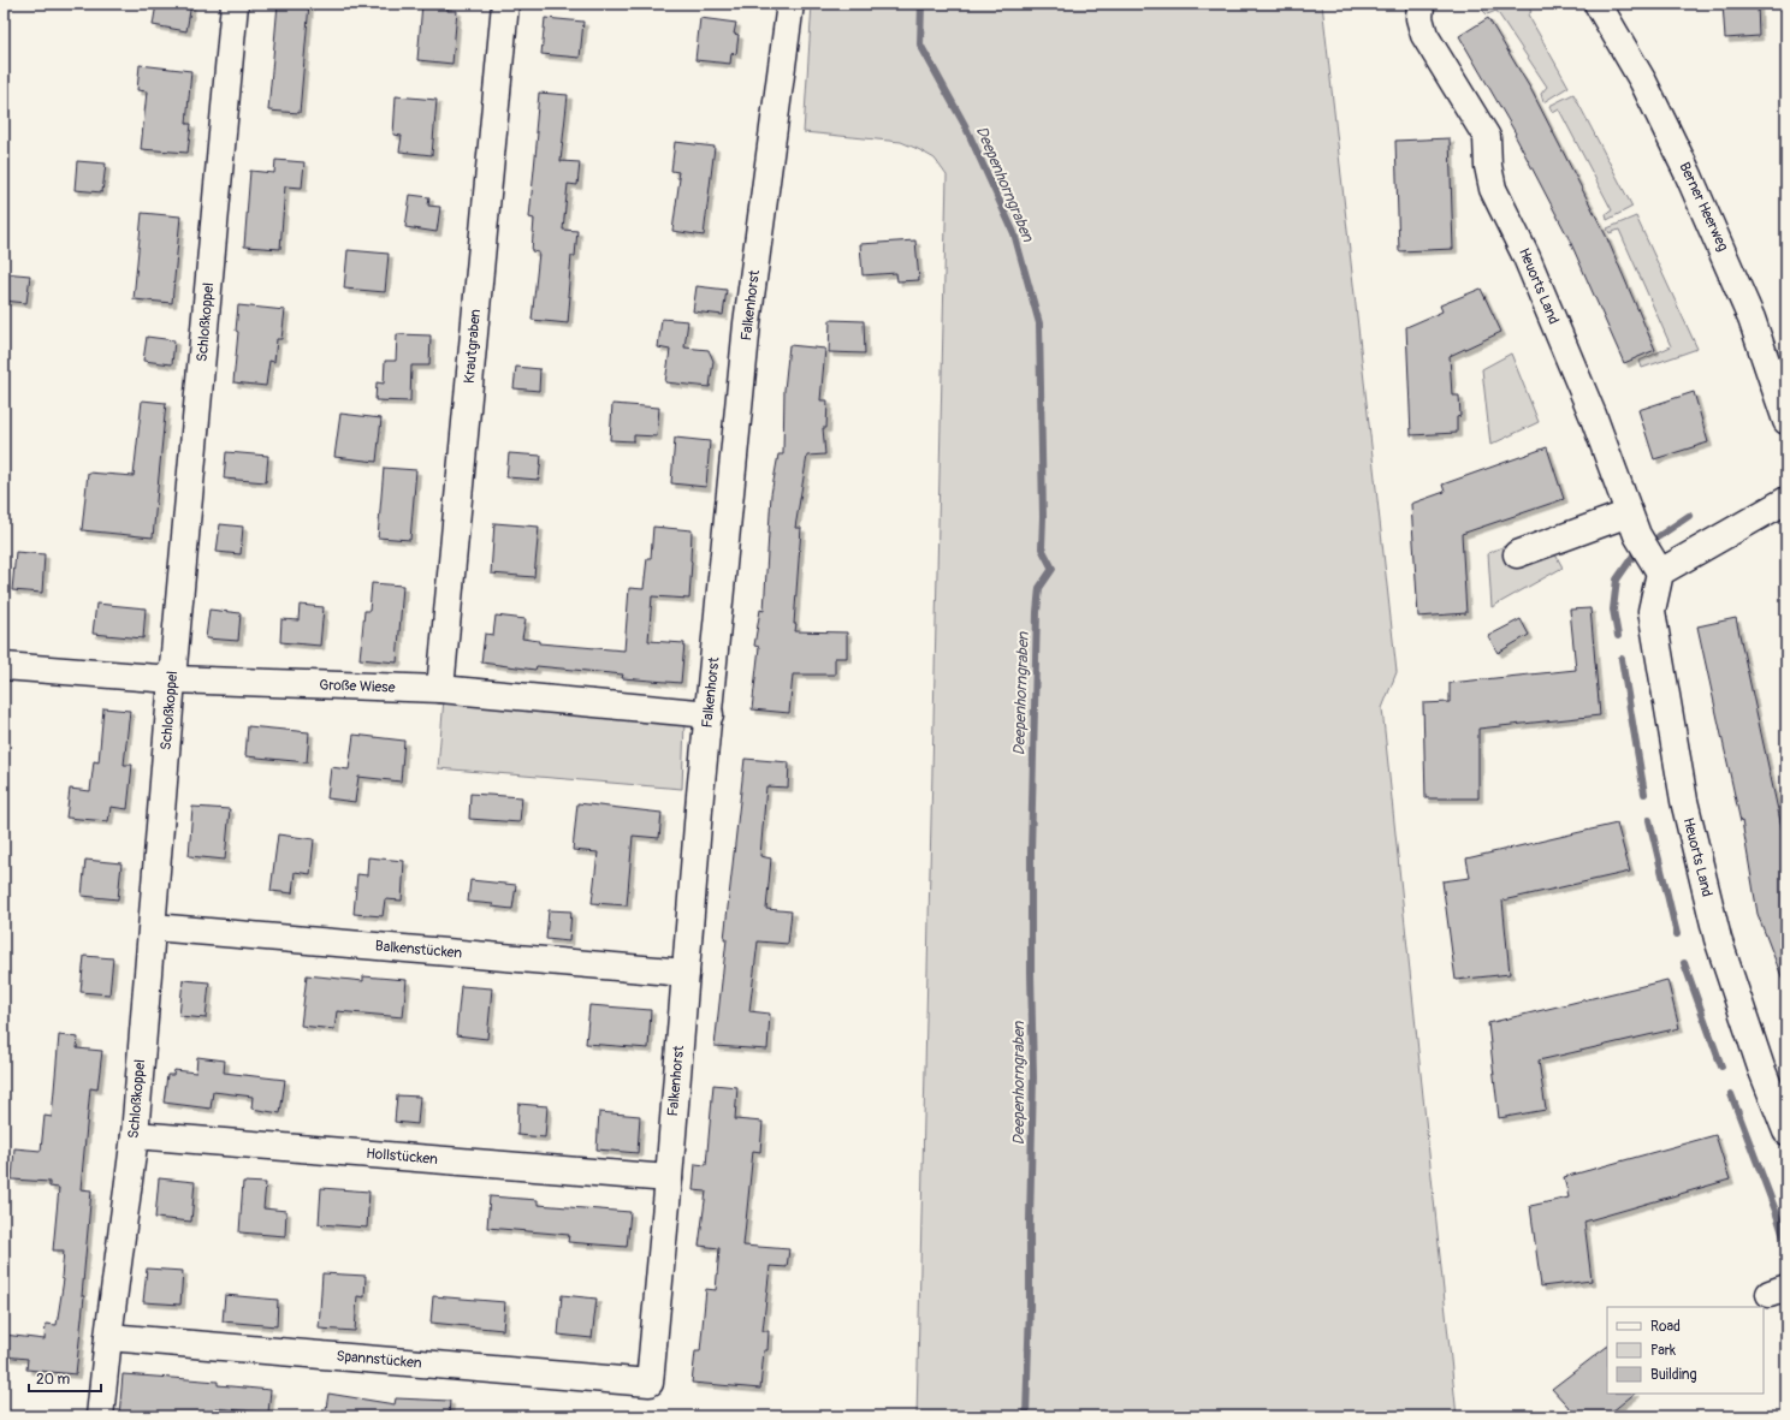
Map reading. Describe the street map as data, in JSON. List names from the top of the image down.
{
  "streets": {
    "street": [
      "Berner Heerweg",
      "Heuorts Land",
      "Falkenhorst",
      "Schloßkoppel",
      "Krautgraben",
      "Große Wiese",
      "Balkenstücken",
      "Hollstücken",
      "Spannstücken"
    ]
  },
  "crossings": [
    ["Falkenhorst", "Große Wiese"],
    ["Falkenhorst", "Balkenstücken"],
    ["Falkenhorst", "Hollstücken"],
    ["Falkenhorst", "Spannstücken"],
    ["Schloßkoppel", "Große Wiese"],
    ["Schloßkoppel", "Balkenstücken"],
    ["Schloßkoppel", "Hollstücken"],
    ["Schloßkoppel", "Spannstücken"],
    ["Krautgraben", "Große Wiese"]
  ],
  "water": ["Deepenhorngraben"],
  "legend": ["Road", "Park", "Building"],
  "scale_bar": "20 m"
}
